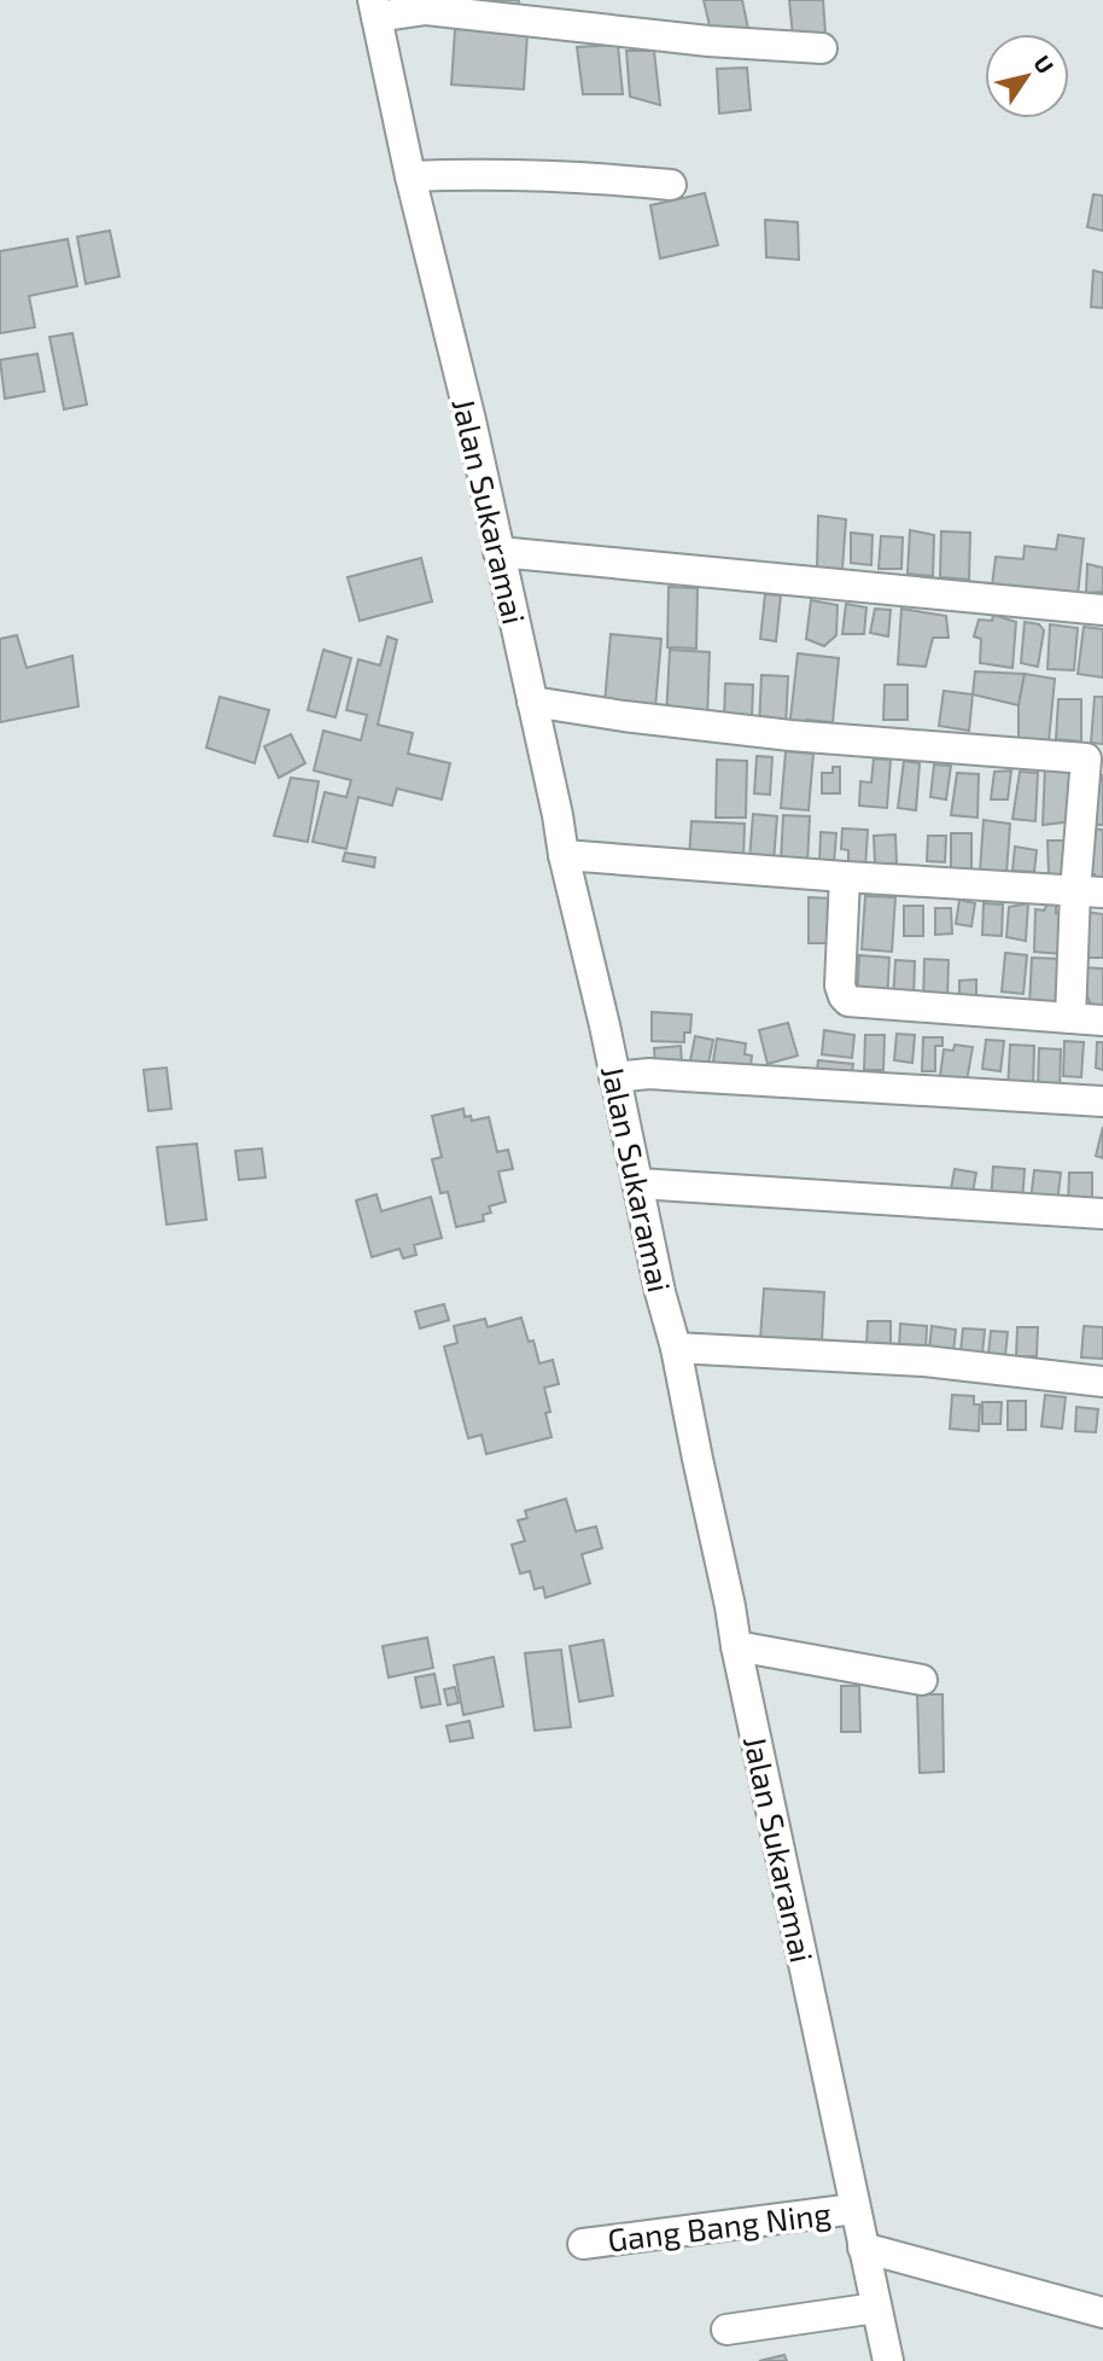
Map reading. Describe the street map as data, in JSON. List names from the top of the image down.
{
  "streets": {
    "street": ["Jalan Sukaramai", "Gang Bang Ning"]
  },
  "crossings": [
    ["Jalan Sukaramai", "Gang Bang Ning"]
  ],
  "north": "top right"
}
